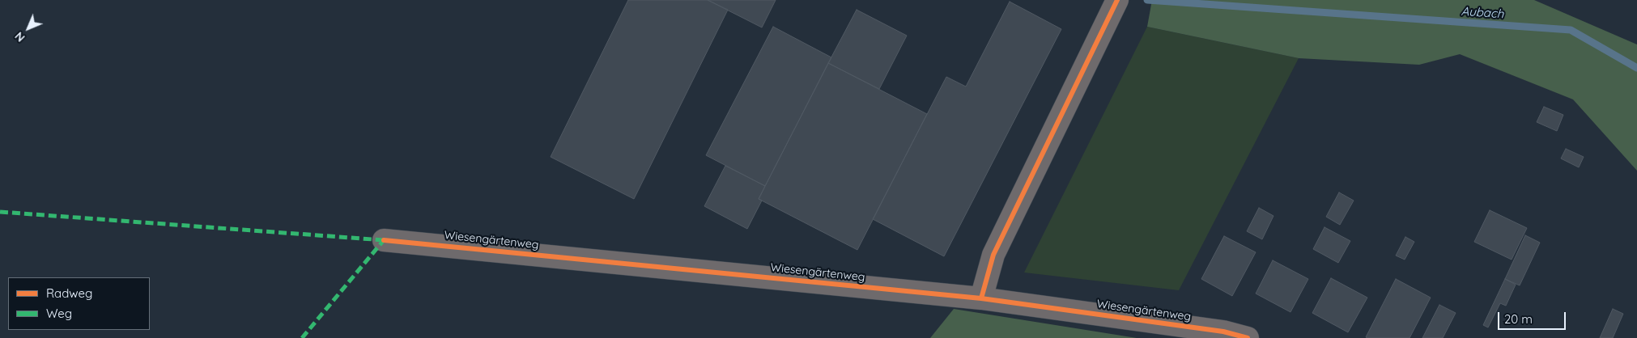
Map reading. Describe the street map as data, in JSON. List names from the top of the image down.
{
  "streets": {
    "street": ["Wiesengärtenweg"]
  },
  "water": ["Aubach"],
  "legend": ["Radweg", "Weg"],
  "scale_bar": "20 m",
  "north": "bottom left"
}
